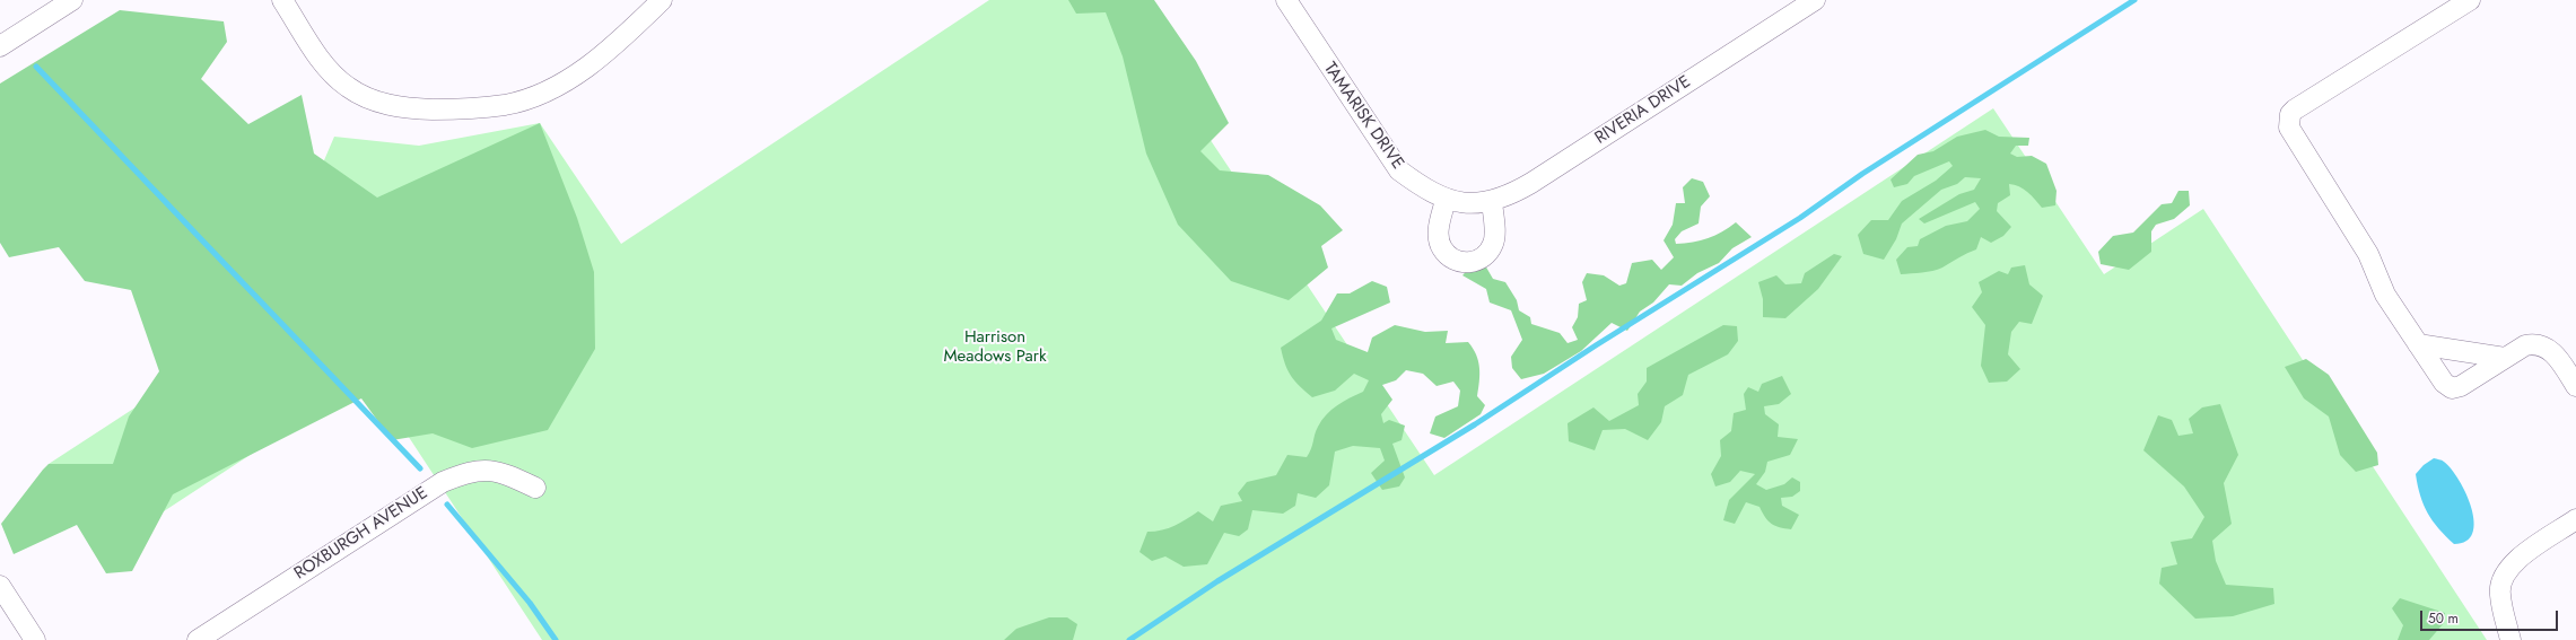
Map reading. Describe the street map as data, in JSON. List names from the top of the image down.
{
  "streets": {
    "street": ["RIVERIA DRIVE", "TAMARISK DRIVE", "ROXBURGH AVENUE"]
  },
  "crossings": [
    ["RIVERIA DRIVE", "TAMARISK DRIVE"]
  ],
  "parks": ["Harrison Meadows Park"],
  "scale_bar": "50 m"
}
